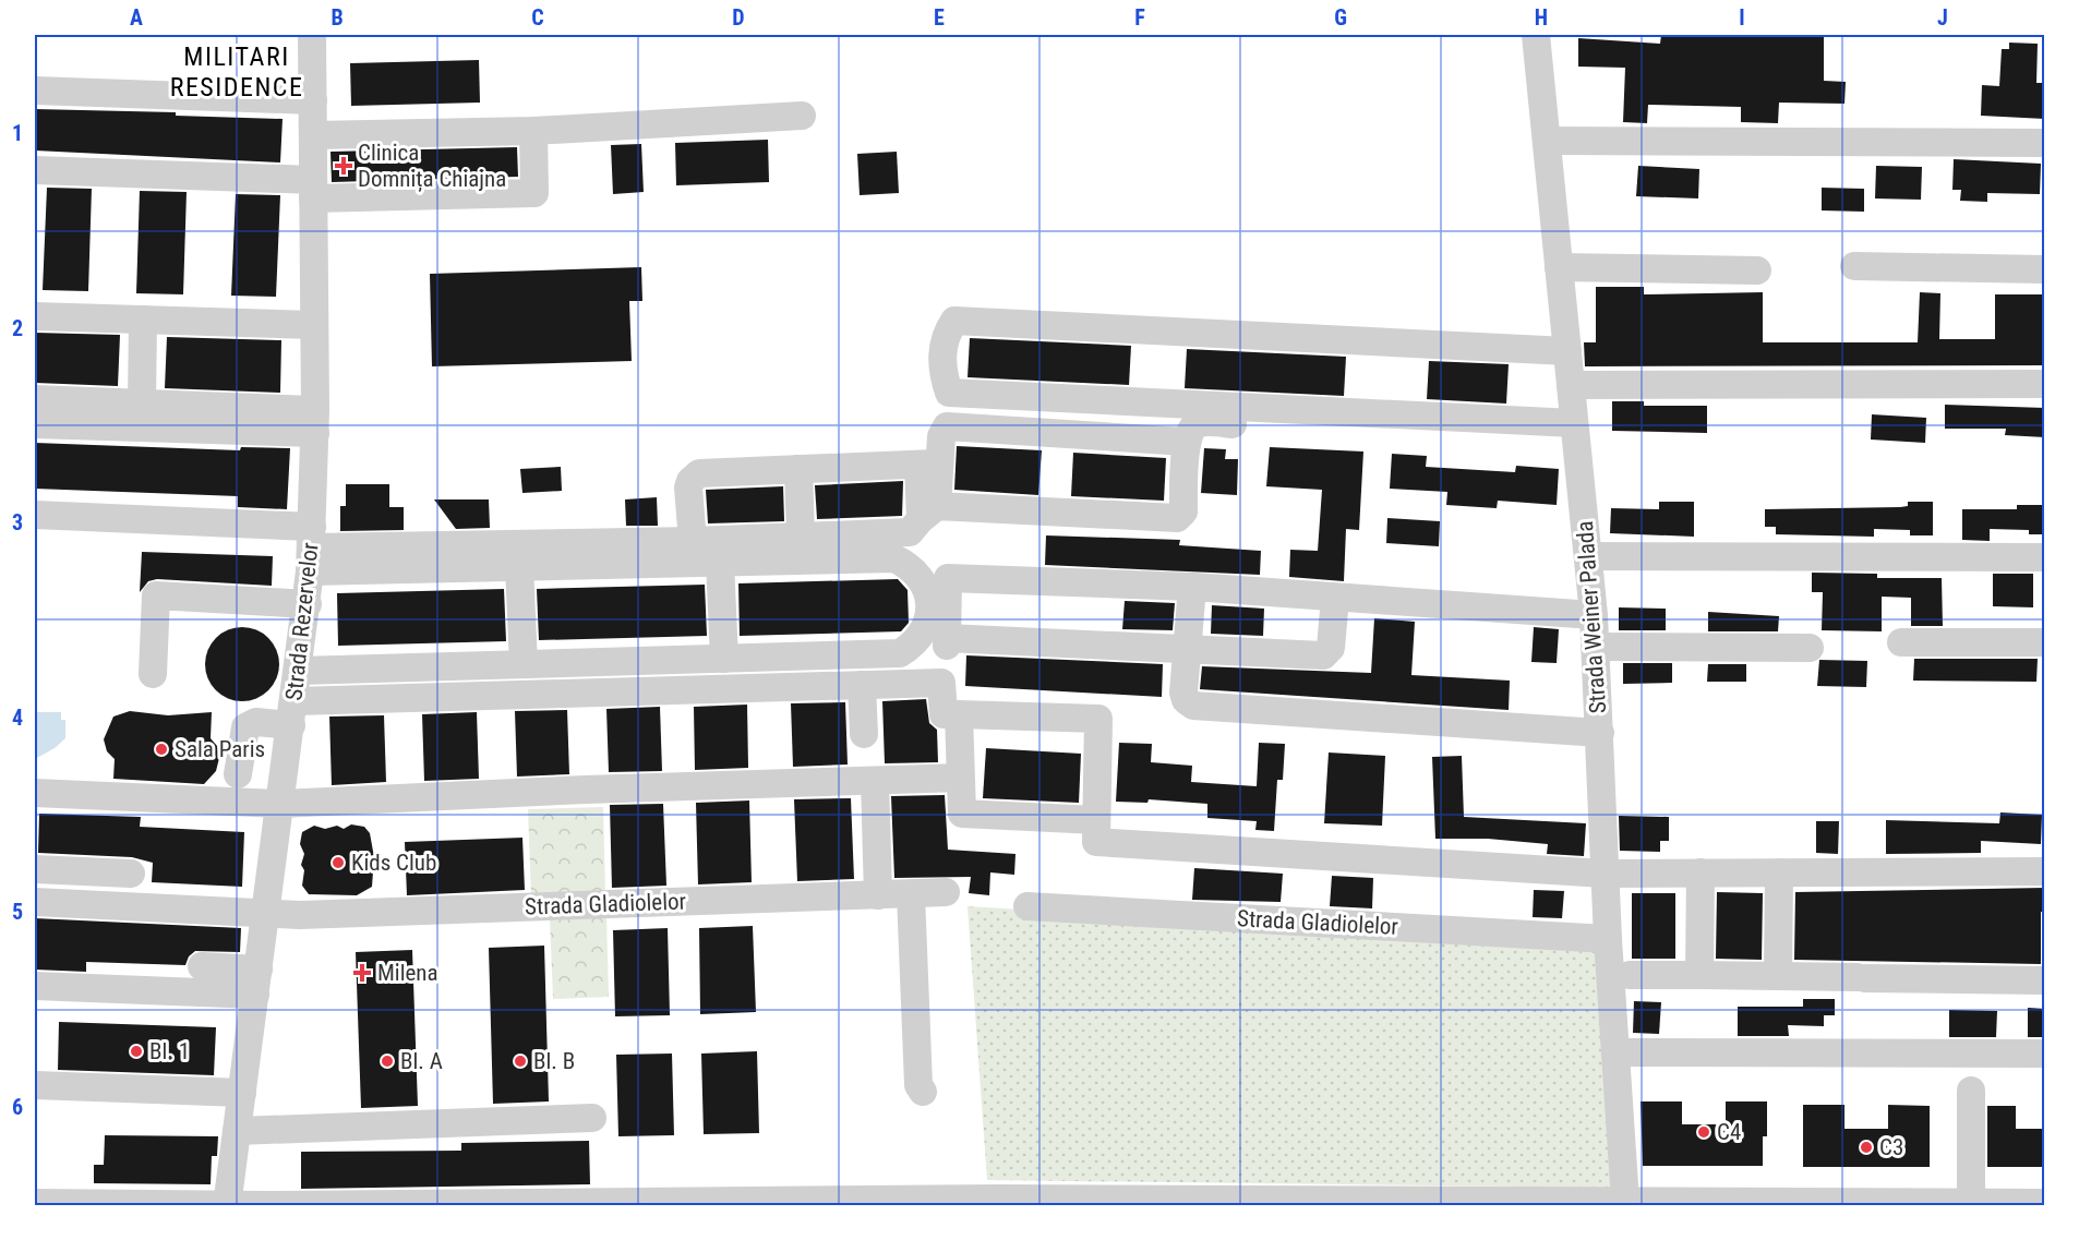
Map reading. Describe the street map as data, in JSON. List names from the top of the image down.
{
  "streets": {
    "street": ["Strada Weiner Palada", "Strada Rezervelor", "Strada Gladiolelor"]
  },
  "crossings": [
    ["Strada Weiner Palada", "Strada Gladiolelor"],
    ["Strada Rezervelor", "Strada Gladiolelor"]
  ],
  "districts": ["MILITARI RESIDENCE"],
  "places": {
    "health": ["Clinica Domnița Chiajna", "Milena"],
    "other": [
      "Sala Paris",
      "Kids Club",
      "Bl. 1",
      "Bl. A",
      "Bl. B",
      "C4",
      "C3"
    ]
  },
  "grid": {
    "columns": [
      "A",
      "B",
      "C",
      "D",
      "E",
      "F",
      "G",
      "H",
      "I",
      "J"
    ],
    "rows": [
      "1",
      "2",
      "3",
      "4",
      "5",
      "6"
    ]
  }
}
